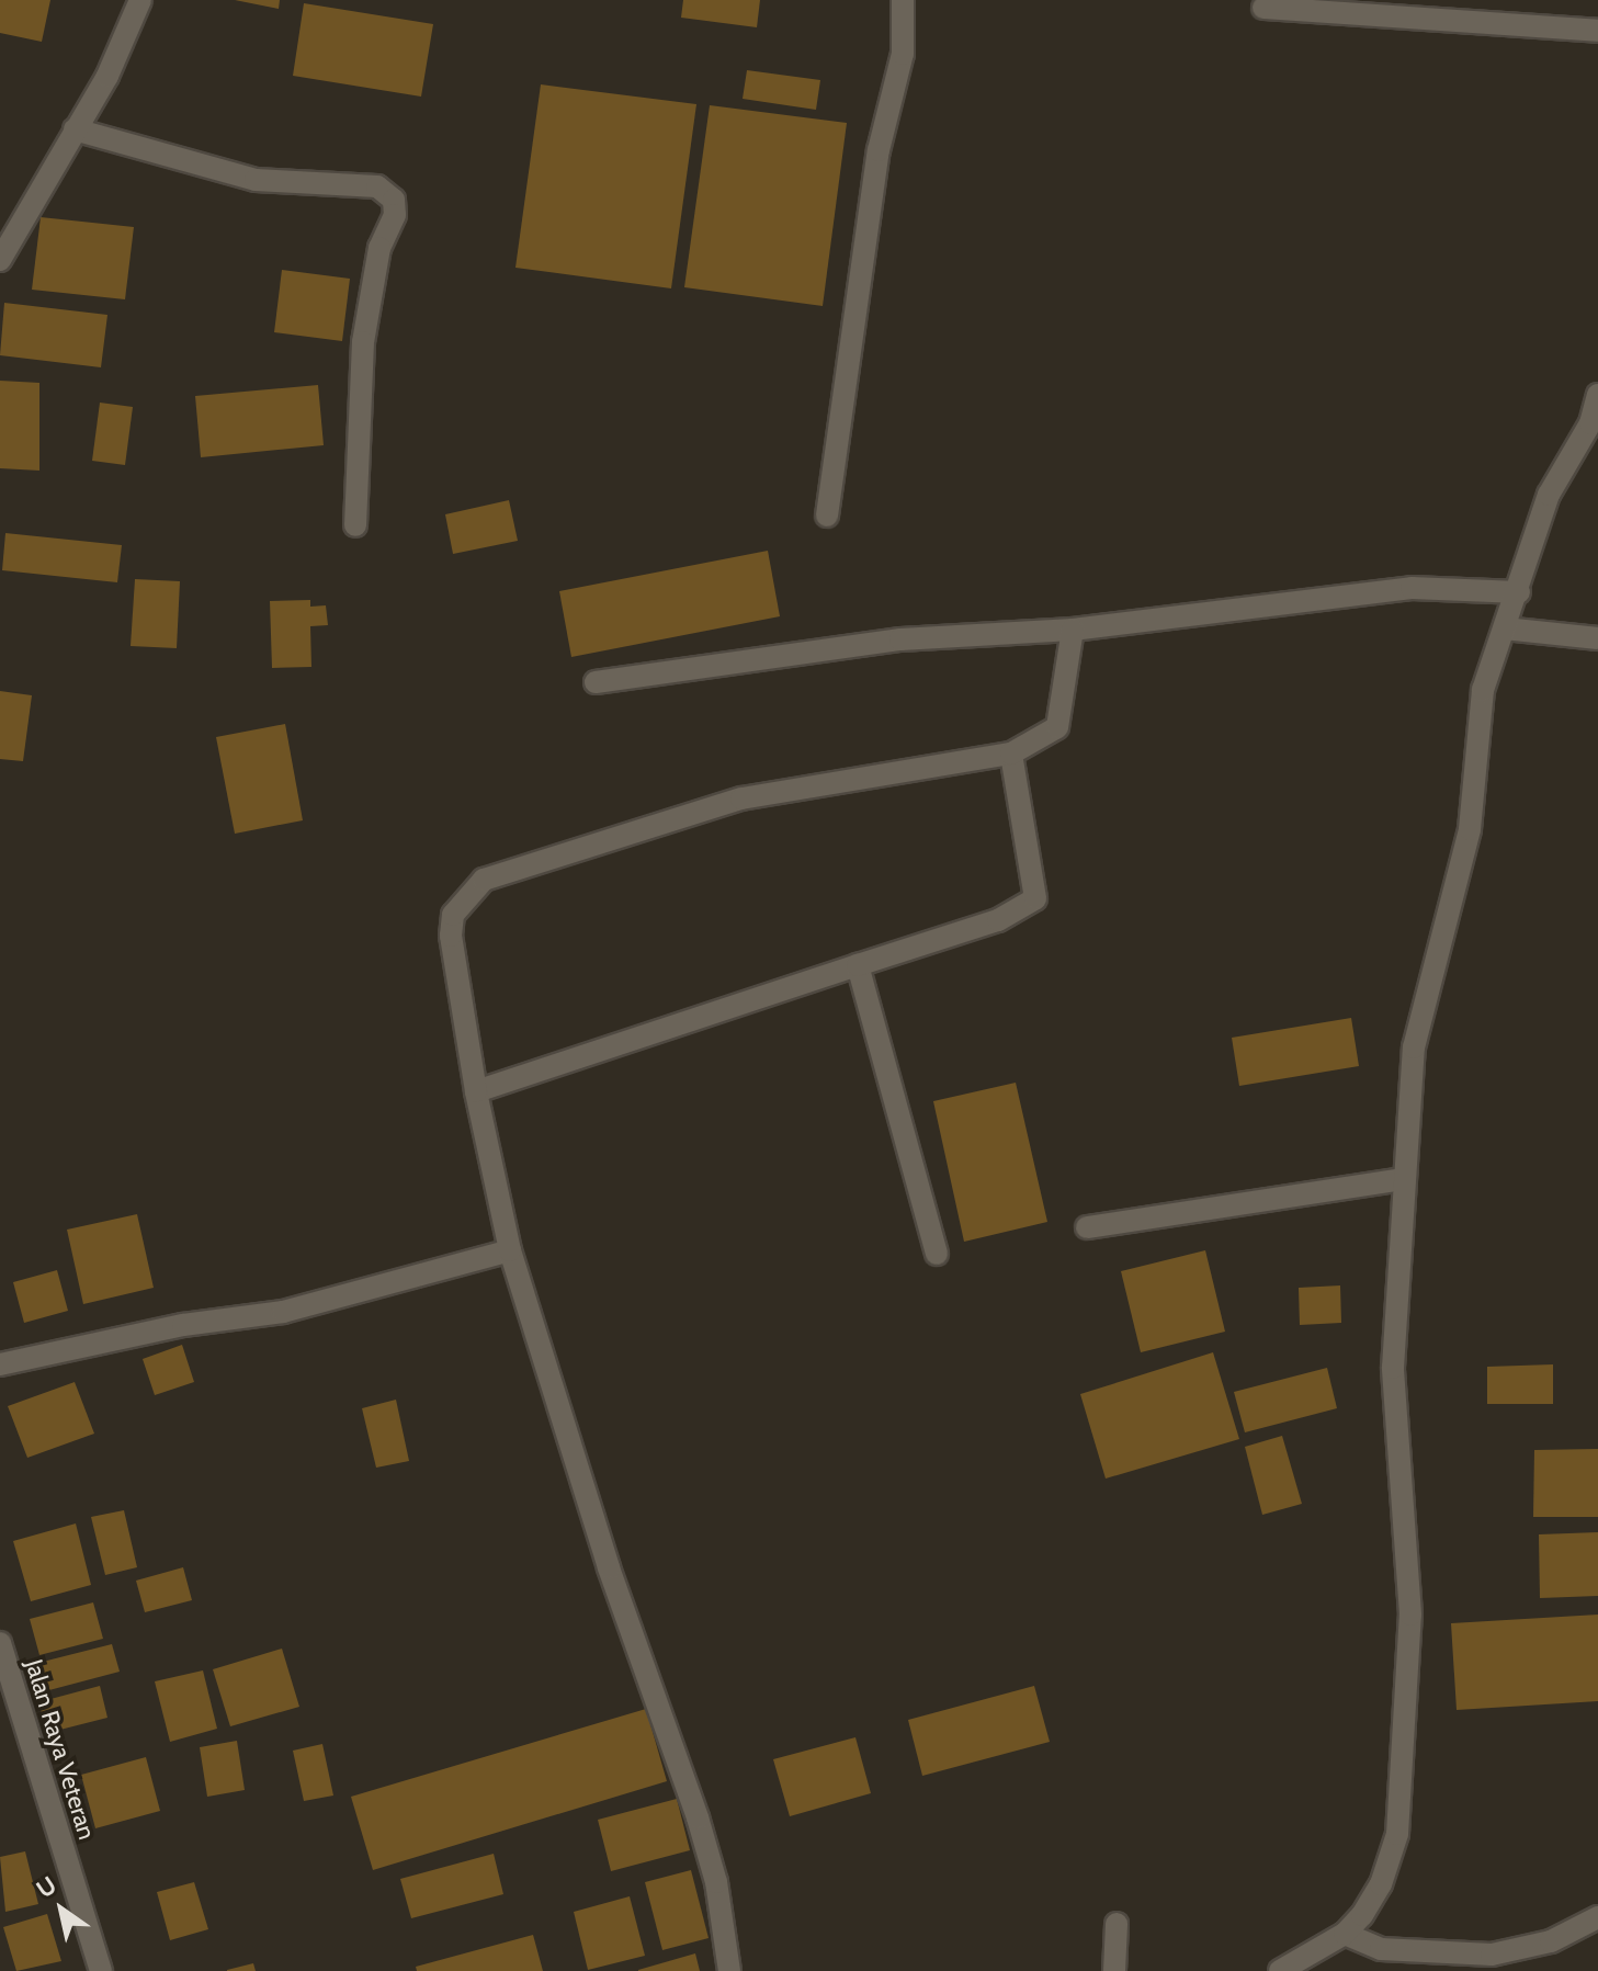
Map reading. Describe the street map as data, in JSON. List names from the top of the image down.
{
  "streets": {
    "street": ["Jalan Raya Veteran"]
  },
  "north": "top left"
}
